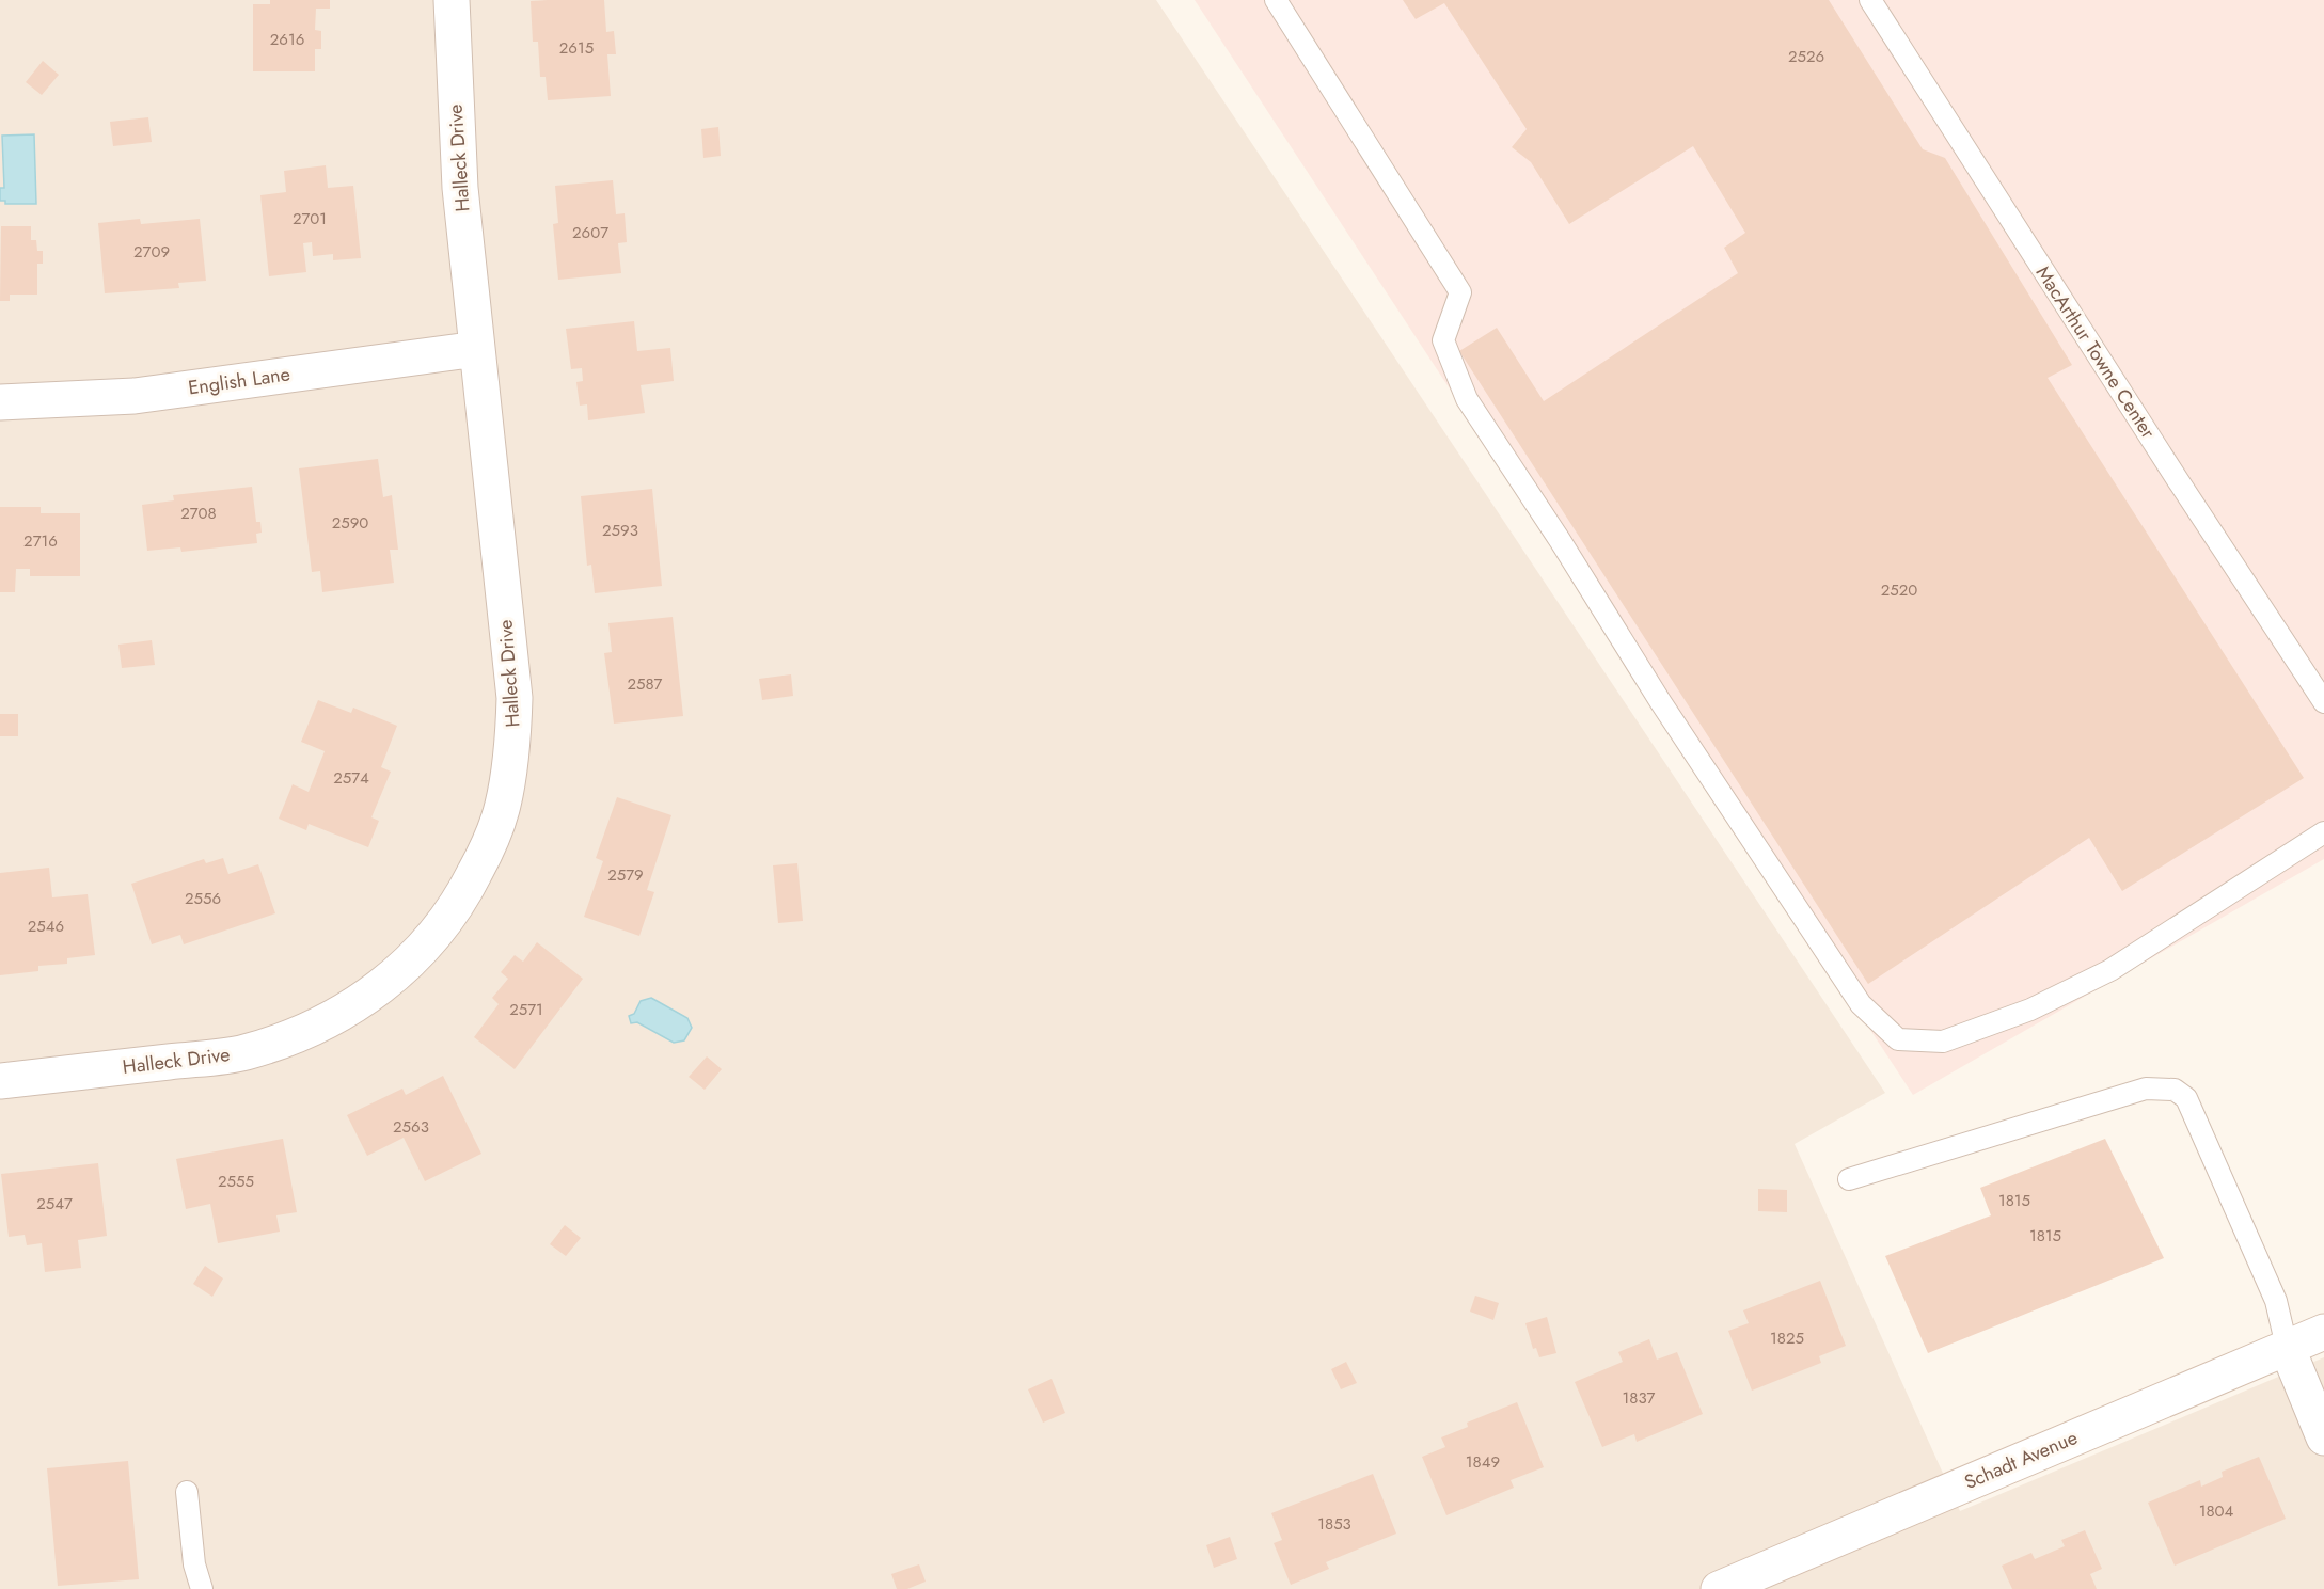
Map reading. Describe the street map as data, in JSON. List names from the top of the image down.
{
  "streets": {
    "street": ["Halleck Drive", "English Lane", "Schadt Avenue"],
    "lane": ["MacArthur Towne Center"]
  },
  "crossings": [
    ["Halleck Drive", "English Lane"]
  ],
  "house_numbers": [
    "2616",
    "2615",
    "2526",
    "2701",
    "2607",
    "2709",
    "2708",
    "2590",
    "2593",
    "2716",
    "2520",
    "2587",
    "2574",
    "2579",
    "2556",
    "2546",
    "2571",
    "2563",
    "2555",
    "1815",
    "2547",
    "1815",
    "1825",
    "1837",
    "1849",
    "1804",
    "1853"
  ]
}
